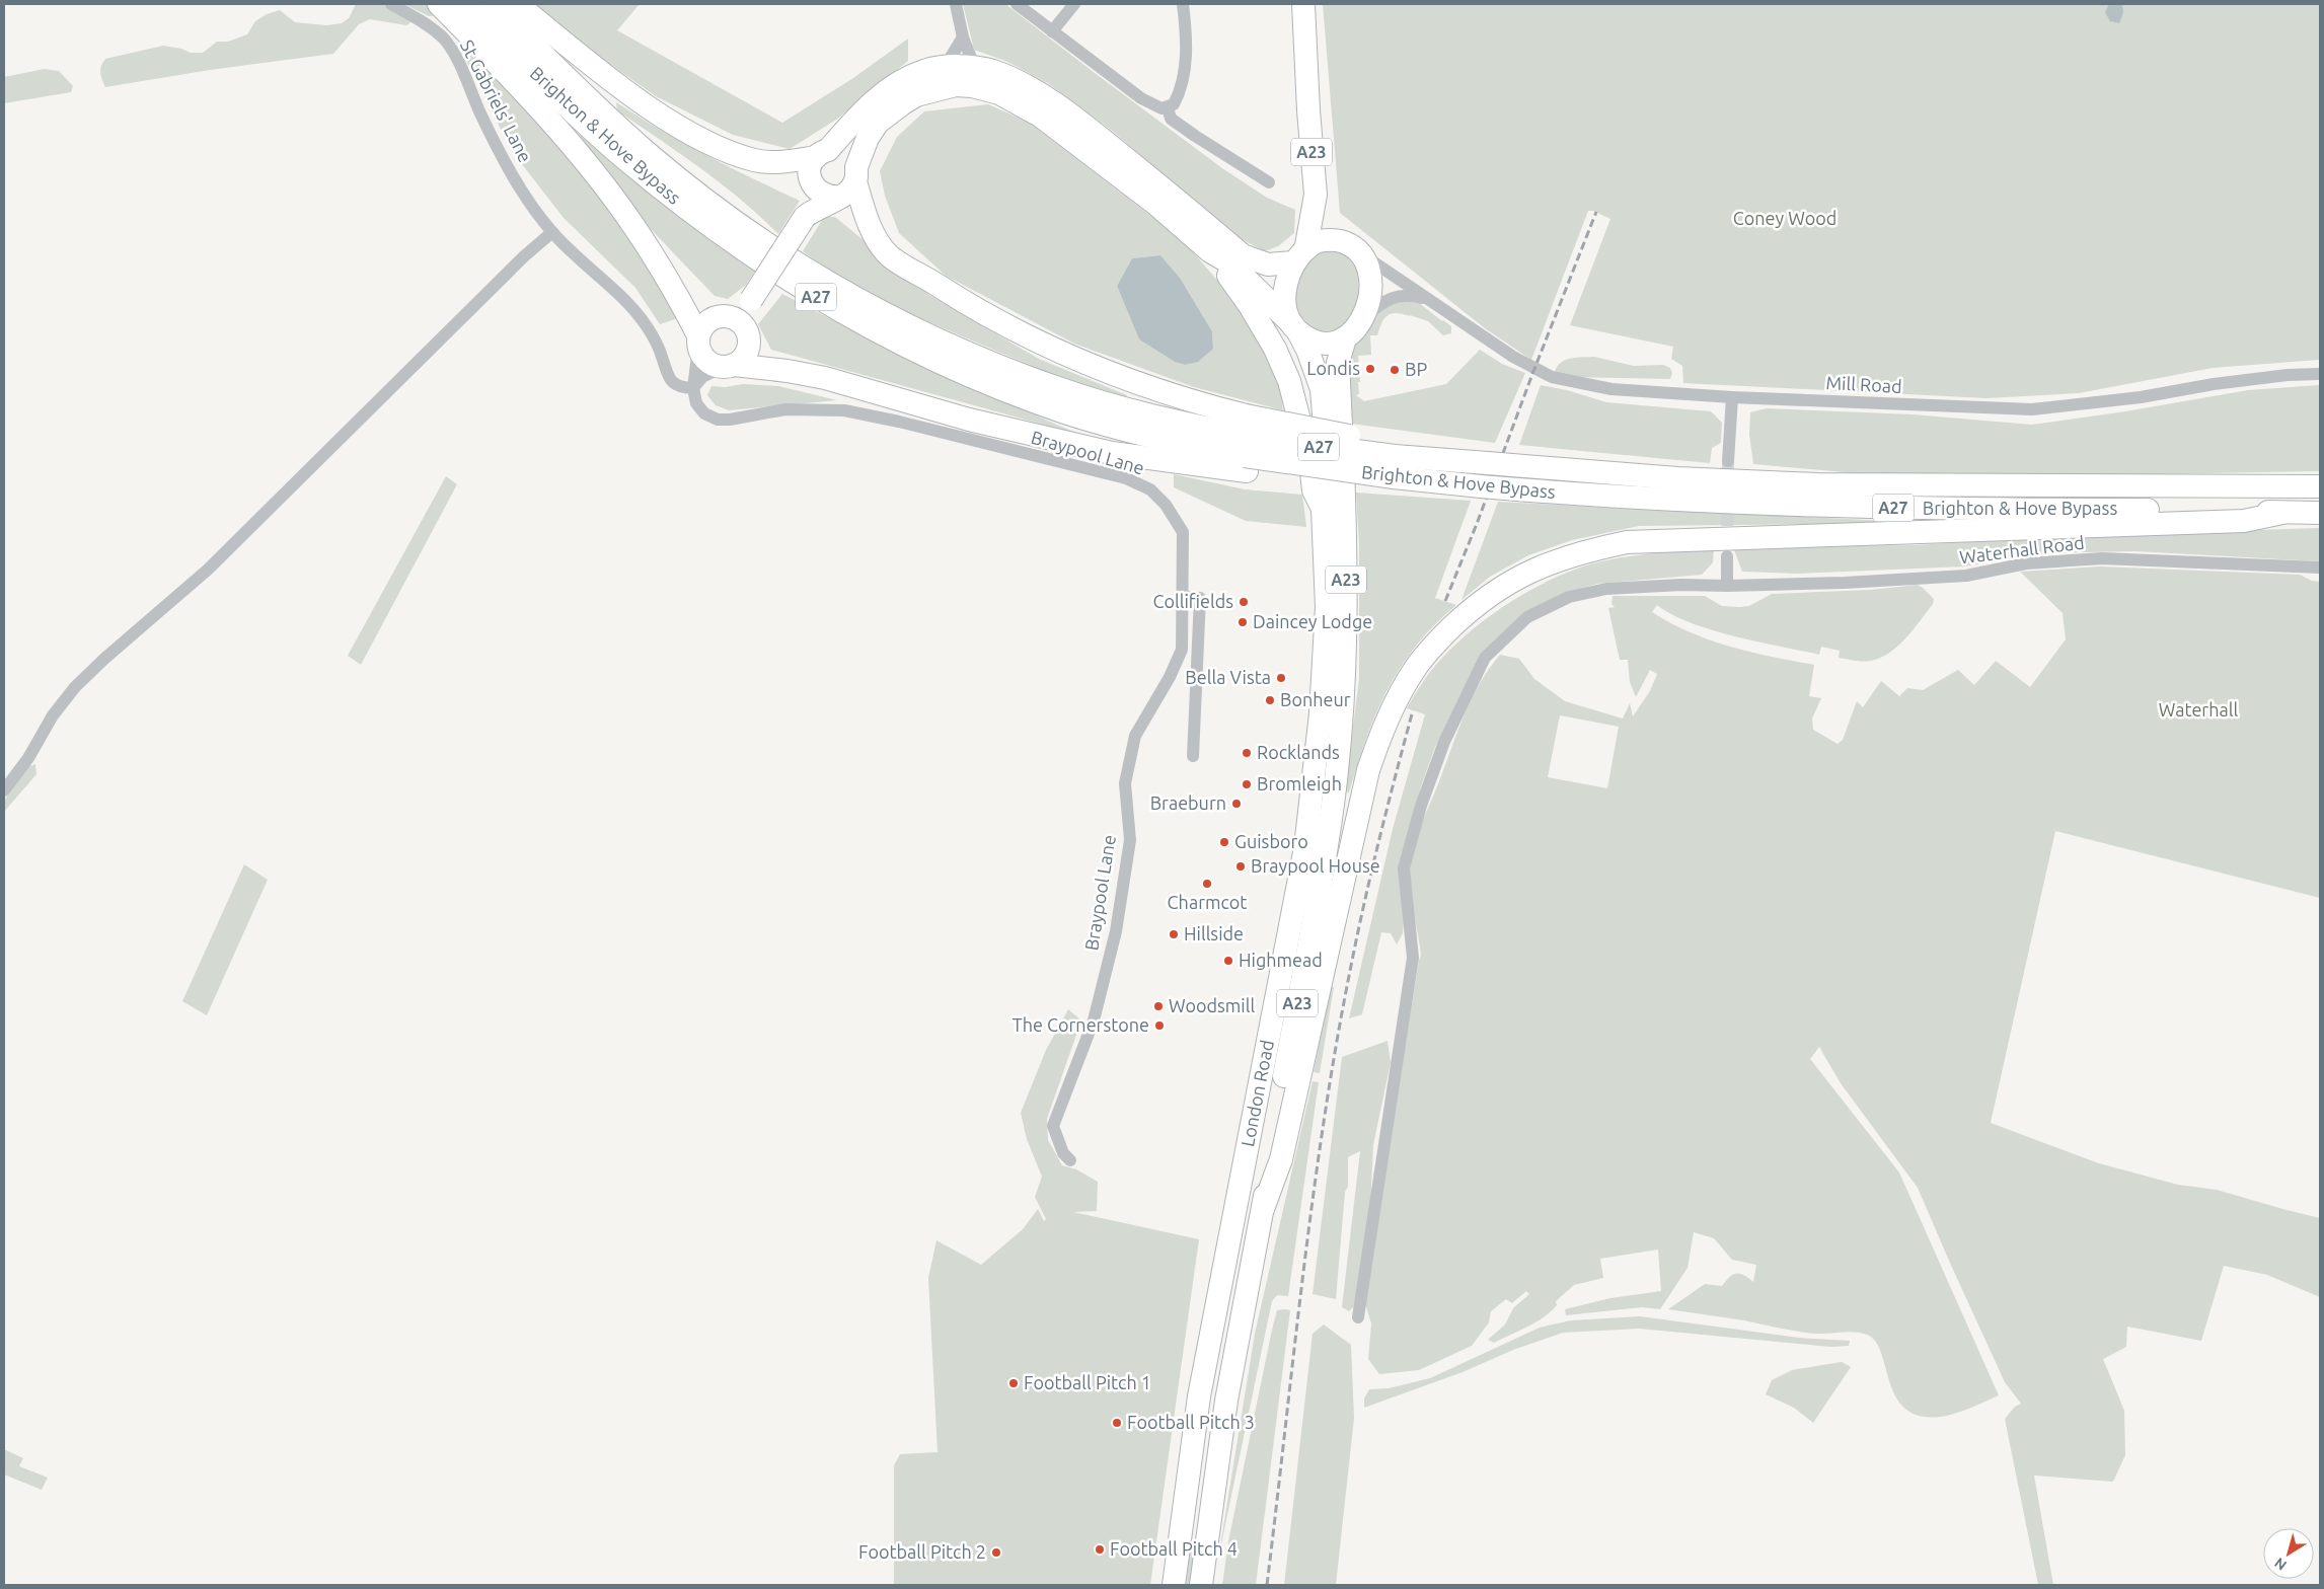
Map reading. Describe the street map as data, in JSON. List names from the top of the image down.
{
  "streets": {
    "highway": [
      "Brighton & Hove Bypass",
      "A23",
      "A27",
      "London Road"
    ],
    "street": [
      "St Gabriels' Lane",
      "Mill Road",
      "Braypool Lane",
      "Waterhall Road"
    ]
  },
  "crossings": [
    ["St Gabriels' Lane", "Braypool Lane"],
    ["Brighton & Hove Bypass", "A27"],
    ["A23", "Mill Road"],
    ["A23", "London Road"],
    ["A27", "Braypool Lane"],
    ["Mill Road", "London Road"]
  ],
  "parks": ["Coney Wood", "Waterhall"],
  "places": [
    "Londis",
    "BP",
    "Collifields",
    "Daincey Lodge",
    "Bella Vista",
    "Bonheur",
    "Rocklands",
    "Bromleigh",
    "Braeburn",
    "Guisboro",
    "Braypool House",
    "Charmcot",
    "Hillside",
    "Highmead",
    "Woodsmill",
    "The Cornerstone",
    "Football Pitch 1",
    "Football Pitch 3",
    "Football Pitch 4",
    "Football Pitch 2"
  ],
  "north": "bottom left"
}
